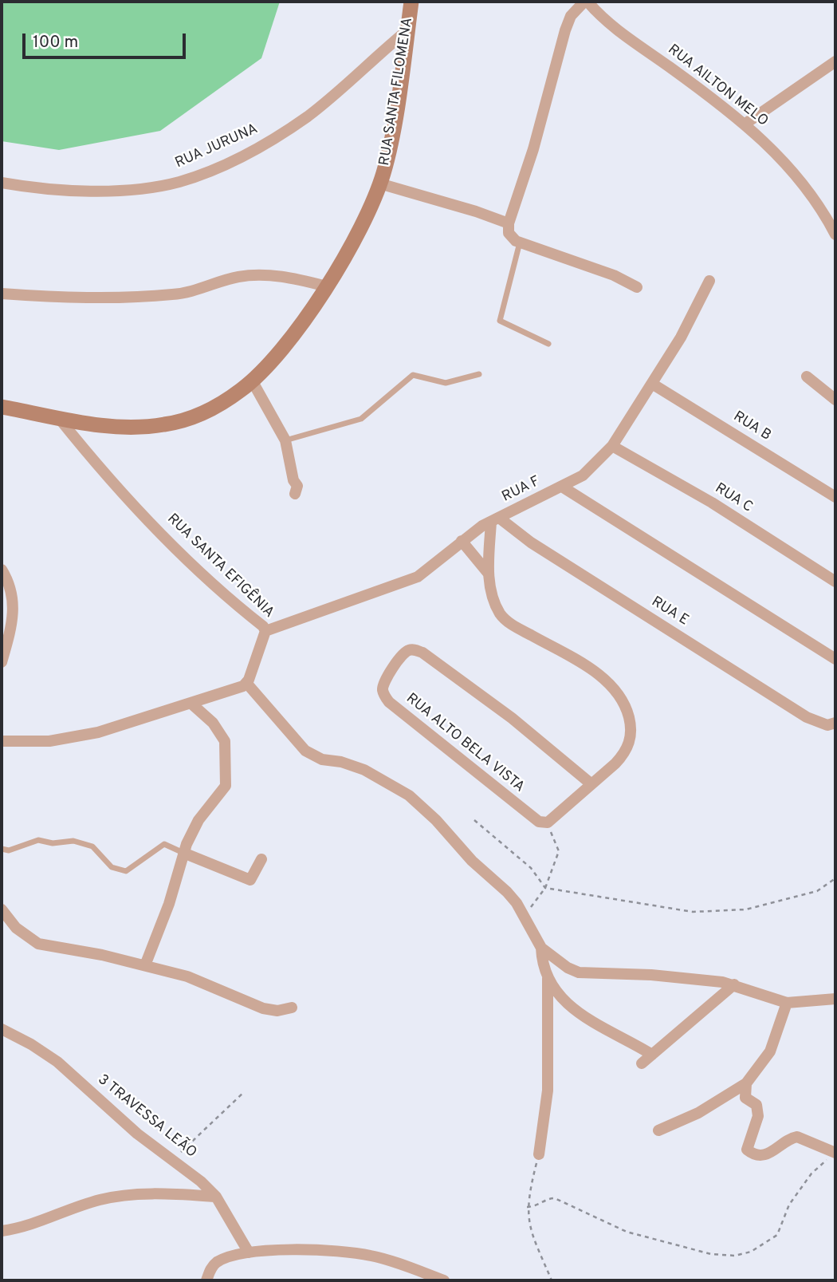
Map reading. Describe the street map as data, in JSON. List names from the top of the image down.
{
  "streets": {
    "main road": ["RUA SANTA FILOMENA"],
    "street": [
      "RUA AILTON MELO",
      "RUA JURUNA",
      "RUA B",
      "RUA F",
      "RUA C",
      "RUA SANTA EFIGÊNIA",
      "RUA E",
      "RUA ALTO BELA VISTA",
      "3 TRAVESSA LEÃO"
    ]
  },
  "crossings": [
    ["RUA SANTA FILOMENA", "RUA JURUNA"],
    ["RUA SANTA FILOMENA", "RUA SANTA EFIGÊNIA"],
    ["RUA B", "RUA F"],
    ["RUA F", "RUA C"],
    ["RUA F", "RUA SANTA EFIGÊNIA"],
    ["RUA F", "RUA E"]
  ],
  "scale_bar": "100 m"
}
